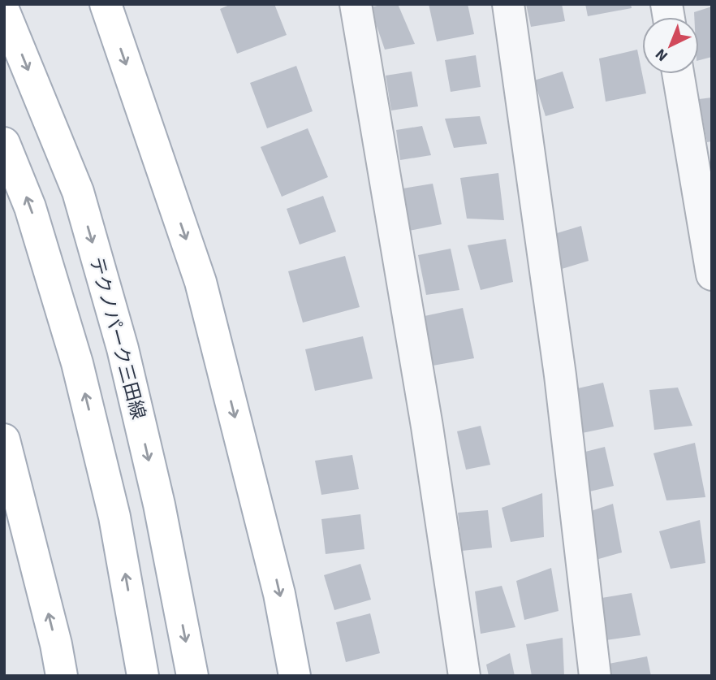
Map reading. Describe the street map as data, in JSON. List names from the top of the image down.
{
  "streets": {
    "main road": ["テクノパーク三田線"]
  },
  "north": "bottom left"
}
